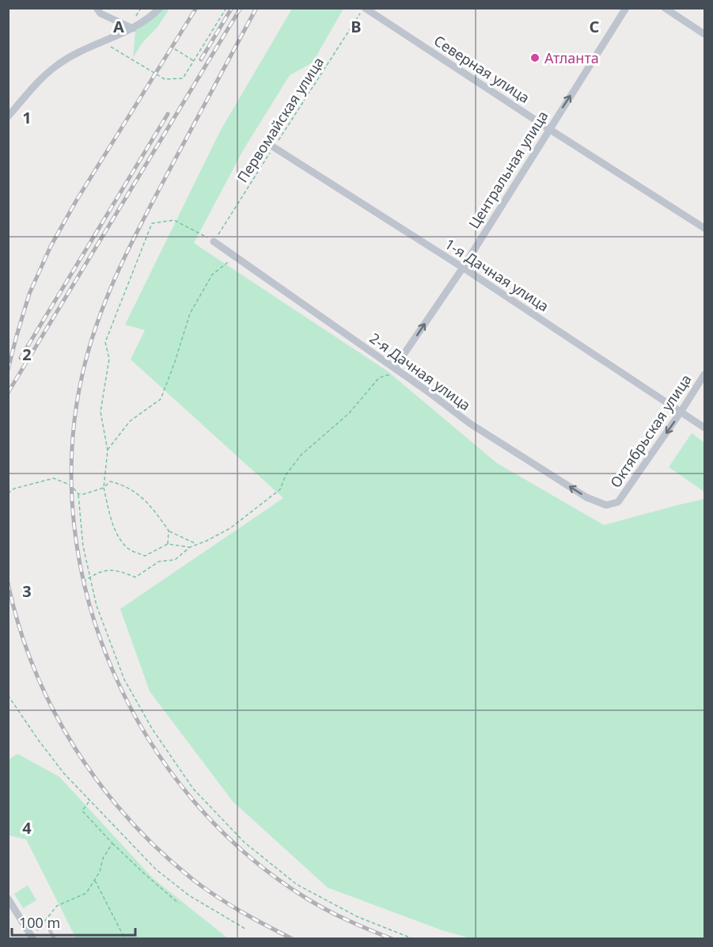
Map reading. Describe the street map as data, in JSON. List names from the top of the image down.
{
  "streets": {
    "street": [
      "Северная улица",
      "Центральная улица",
      "1-я Дачная улица",
      "2-я Дачная улица",
      "Октябрьская улица"
    ],
    "path": ["Первомайская улица"]
  },
  "crossings": [
    ["Северная улица", "Первомайская улица"],
    ["Северная улица", "Центральная улица"],
    ["Первомайская улица", "1-я Дачная улица"],
    ["Первомайская улица", "2-я Дачная улица"],
    ["Центральная улица", "1-я Дачная улица"],
    ["Центральная улица", "2-я Дачная улица"],
    ["1-я Дачная улица", "Октябрьская улица"],
    ["2-я Дачная улица", "Октябрьская улица"]
  ],
  "one_way": ["Центральная улица", "2-я Дачная улица", "Октябрьская улица"],
  "places": ["Атланта"],
  "scale_bar": "100 m",
  "grid": {
    "columns": ["A", "B", "C"],
    "rows": [
      "1",
      "2",
      "3",
      "4"
    ]
  }
}
